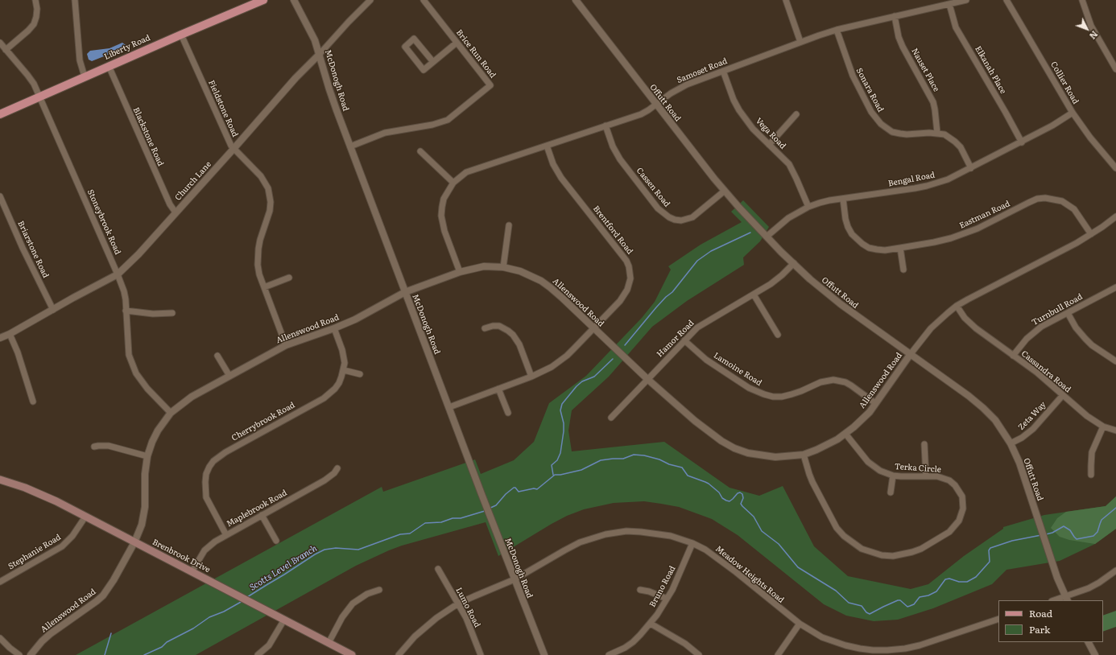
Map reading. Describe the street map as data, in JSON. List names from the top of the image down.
{
  "streets": {
    "main road": ["Liberty Road", "Brenbrook Drive"],
    "street": [
      "Brice Run Road",
      "Nauset Place",
      "Elkanah Place",
      "Samoset Road",
      "McDonogh Road",
      "Collier Road",
      "Sonara Road",
      "Offutt Road",
      "Fieldstone Road",
      "Vega Road",
      "Blackstone Road",
      "Bengal Road",
      "Church Lane",
      "Cassen Road",
      "Eastman Road",
      "Stoneybrook Road",
      "Brentford Road",
      "Briarstone Road",
      "Allenswood Road",
      "Turnbull Road",
      "Hamor Road",
      "Lamoine Road",
      "Cassandra Road",
      "Zeta Way",
      "Cherrybrook Road",
      "Terka Circle",
      "Maplebrook Road",
      "Stephanie Road",
      "Meadow Heights Road",
      "Bruno Road",
      "Lumo Road"
    ]
  },
  "crossings": [
    ["Liberty Road", "Fieldstone Road"],
    ["Liberty Road", "Blackstone Road"],
    ["Liberty Road", "Stoneybrook Road"],
    ["Brice Run Road", "McDonogh Road"],
    ["Nauset Place", "Samoset Road"],
    ["Nauset Place", "Sonara Road"],
    ["Elkanah Place", "Samoset Road"],
    ["Elkanah Place", "Bengal Road"],
    ["Samoset Road", "Sonara Road"],
    ["Samoset Road", "Offutt Road"],
    ["Samoset Road", "Vega Road"],
    ["Samoset Road", "Cassen Road"],
    ["Samoset Road", "Brentford Road"],
    ["Samoset Road", "Allenswood Road"],
    ["McDonogh Road", "Church Lane"],
    ["McDonogh Road", "Brentford Road"],
    ["McDonogh Road", "Allenswood Road"],
    ["McDonogh Road", "Meadow Heights Road"],
    ["Collier Road", "Bengal Road"],
    ["Sonara Road", "Bengal Road"],
    ["Offutt Road", "Bengal Road"],
    ["Offutt Road", "Cassen Road"],
    ["Offutt Road", "Allenswood Road"],
    ["Offutt Road", "Hamor Road"],
    ["Offutt Road", "Zeta Way"],
    ["Fieldstone Road", "Church Lane"],
    ["Fieldstone Road", "Allenswood Road"],
    ["Vega Road", "Bengal Road"],
    ["Blackstone Road", "Church Lane"],
    ["Bengal Road", "Eastman Road"],
    ["Church Lane", "Stoneybrook Road"],
    ["Church Lane", "Briarstone Road"],
    ["Eastman Road", "Allenswood Road"],
    ["Stoneybrook Road", "Allenswood Road"],
    ["Brentford Road", "Allenswood Road"],
    ["Allenswood Road", "Hamor Road"],
    ["Allenswood Road", "Lamoine Road"],
    ["Allenswood Road", "Cassandra Road"],
    ["Allenswood Road", "Cherrybrook Road"],
    ["Allenswood Road", "Terka Circle"],
    ["Allenswood Road", "Brenbrook Drive"],
    ["Turnbull Road", "Cassandra Road"],
    ["Hamor Road", "Lamoine Road"],
    ["Cassandra Road", "Zeta Way"],
    ["Cherrybrook Road", "Maplebrook Road"],
    ["Maplebrook Road", "Brenbrook Drive"],
    ["Stephanie Road", "Brenbrook Drive"],
    ["Meadow Heights Road", "Bruno Road"],
    ["Meadow Heights Road", "Lumo Road"]
  ],
  "water": ["Scotts Level Branch"],
  "legend": ["Road", "Park"],
  "north": "bottom right"
}
